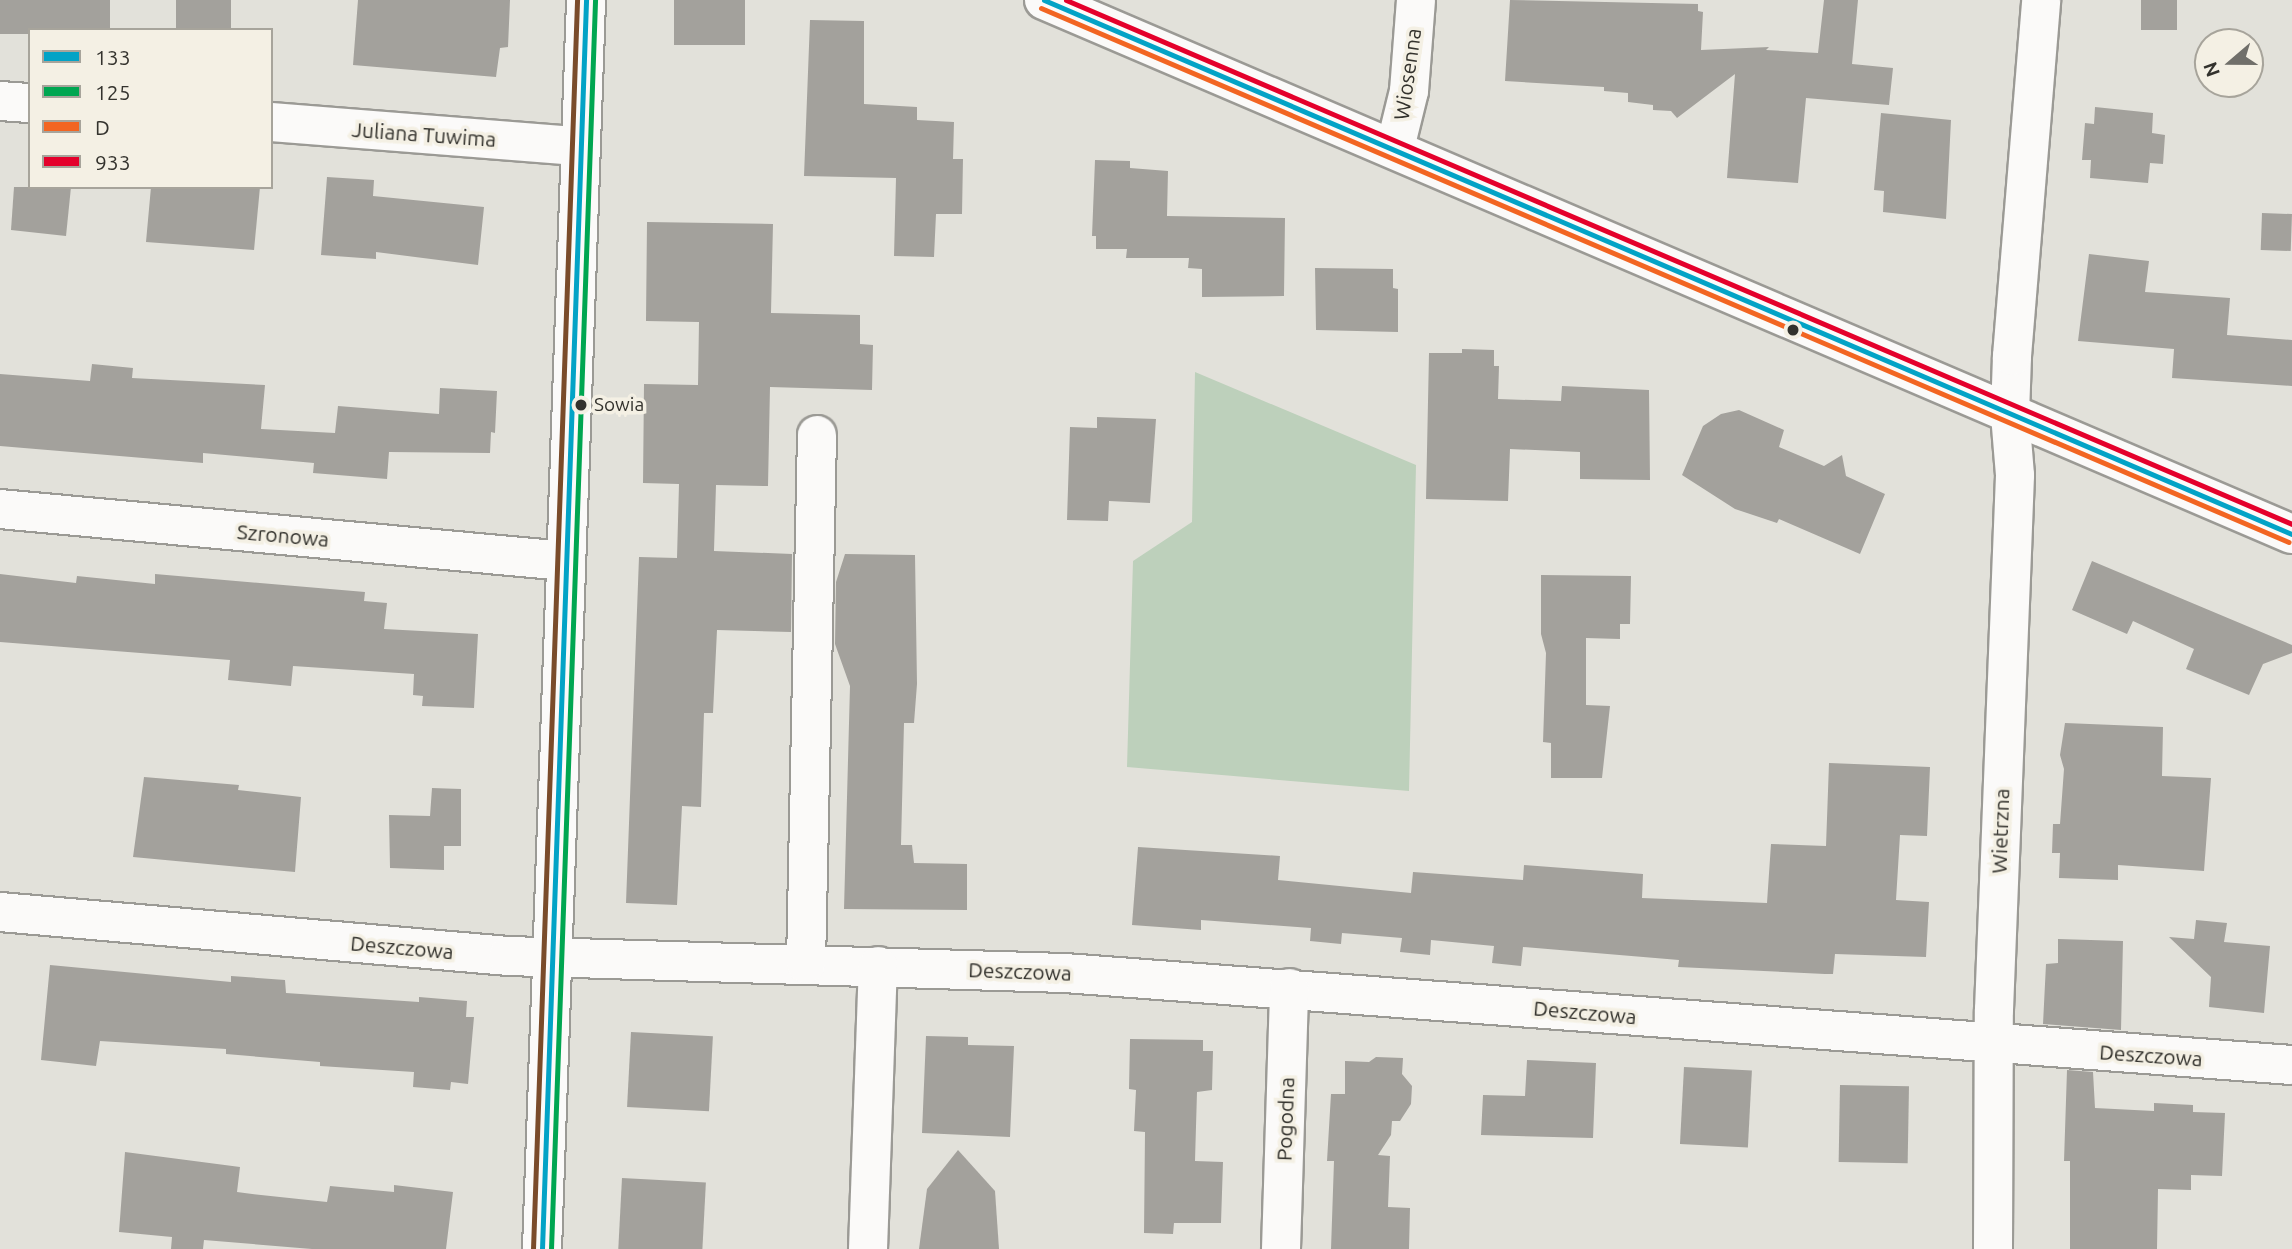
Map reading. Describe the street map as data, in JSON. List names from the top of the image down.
{
  "streets": {
    "street": [
      "Wiosenna",
      "Juliana Tuwima",
      "Szronowa",
      "Wietrzna",
      "Deszczowa",
      "Pogodna"
    ]
  },
  "crossings": [
    ["Wietrzna", "Deszczowa"],
    ["Deszczowa", "Pogodna"]
  ],
  "places": ["Sowia"],
  "lines": [
    "transit line 133",
    "transit line 125",
    "transit line 933",
    "transit line D"
  ],
  "legend": [
    "133",
    "125",
    "D",
    "933"
  ],
  "north": "left"
}
